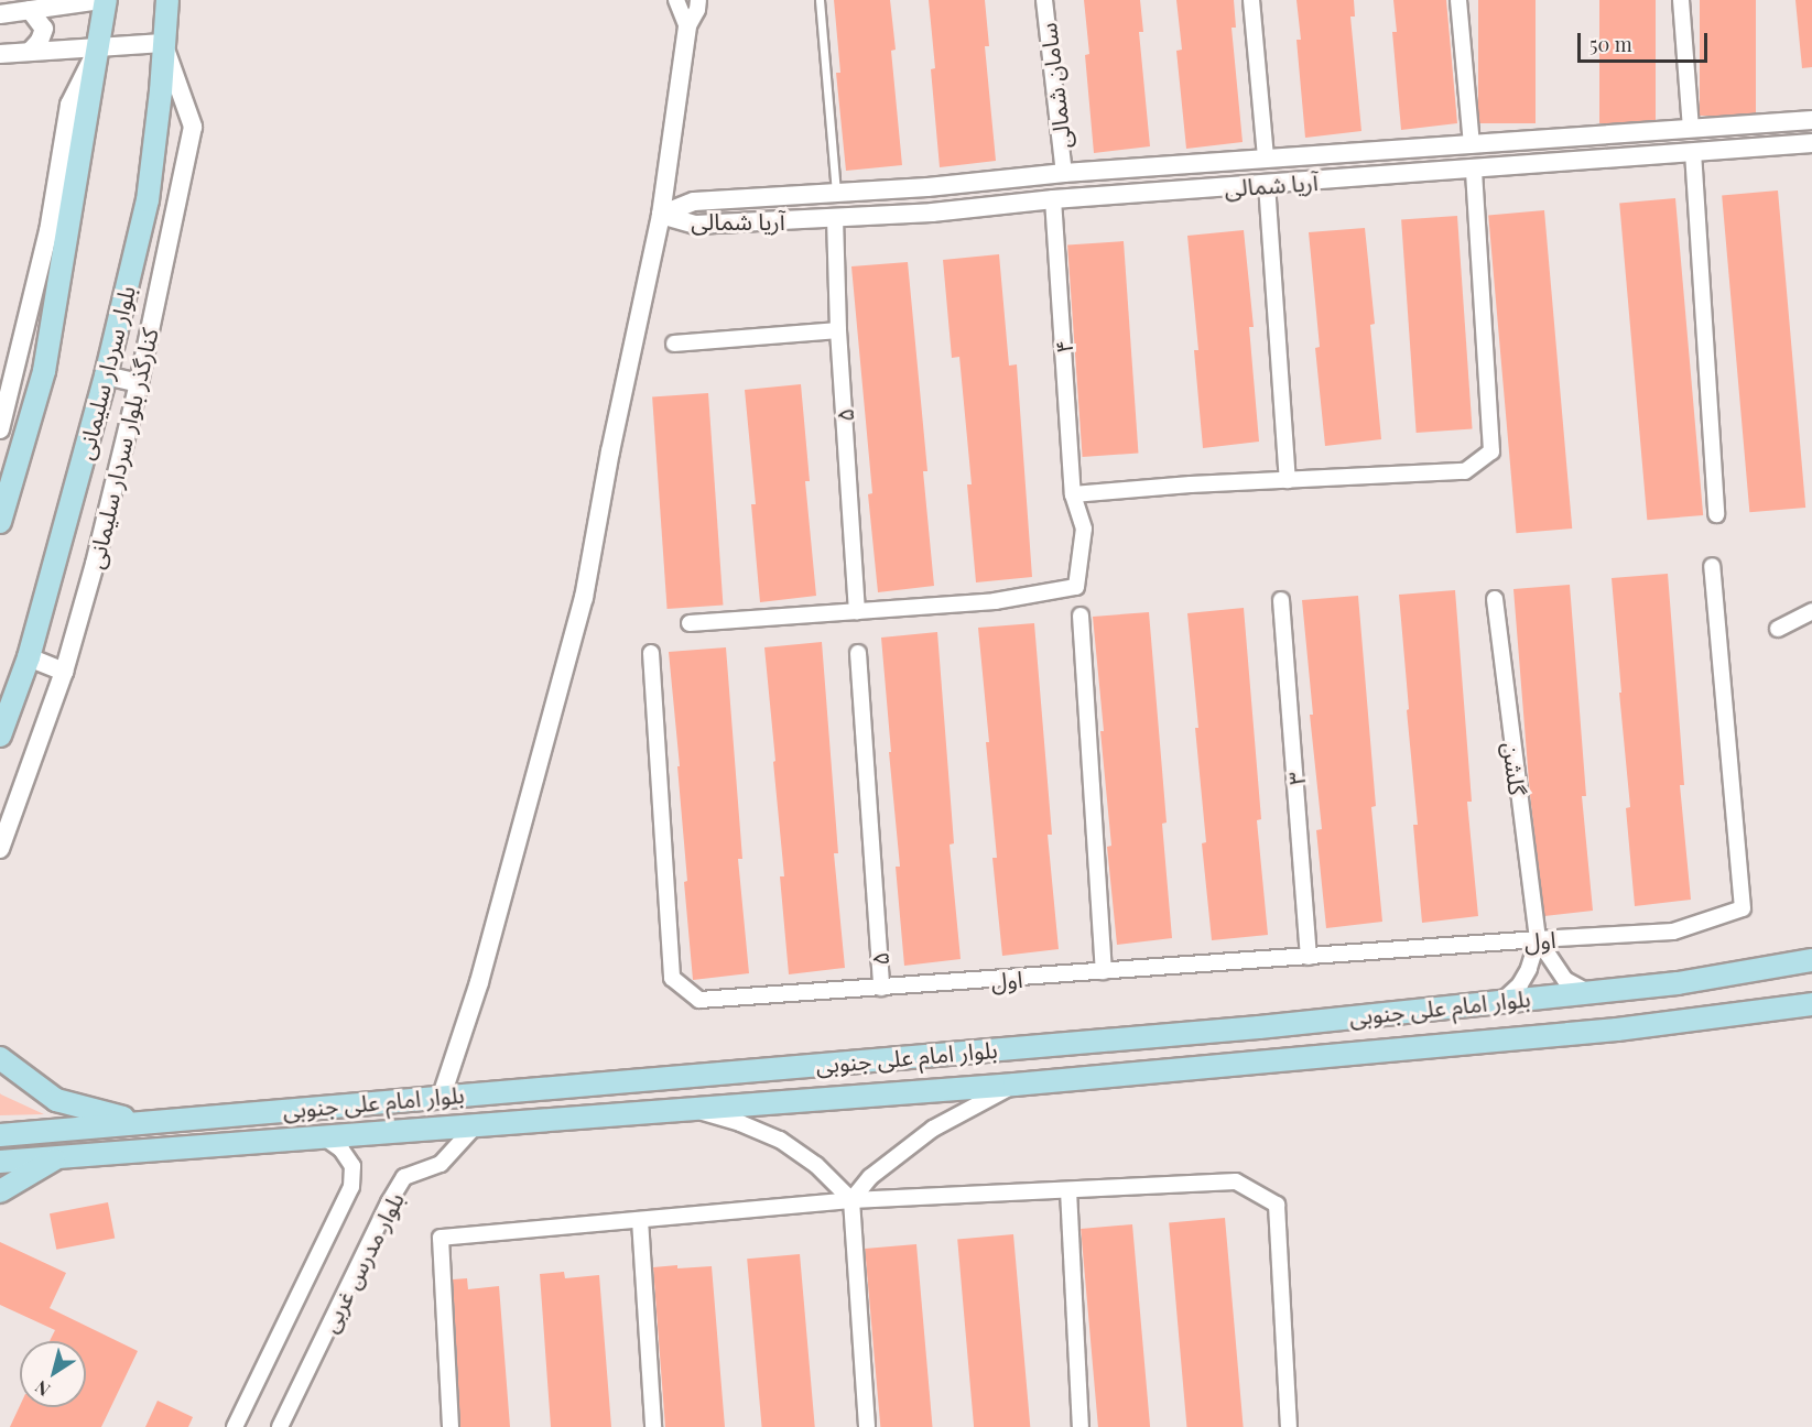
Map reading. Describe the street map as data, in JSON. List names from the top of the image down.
{
  "streets": {
    "main road": ["بلوار سردار سلیمانی", "بلوار امام علی جنوبی"],
    "street": [
      "سامان شمالی",
      "آریا شمالی",
      "۴",
      "۵",
      "کنارگذر بلوار سردار سلیمانی",
      "گلشن",
      "۳",
      "اول",
      "بلوار مدرس غربی"
    ]
  },
  "crossings": [
    ["سامان شمالی", "آریا شمالی"],
    ["آریا شمالی", "۴"],
    ["آریا شمالی", "۵"],
    ["۴", "۵"],
    ["بلوار سردار سلیمانی", "کنارگذر بلوار سردار سلیمانی"],
    ["۵", "اول"],
    ["گلشن", "اول"],
    ["۳", "اول"],
    ["بلوار امام علی جنوبی", "بلوار مدرس غربی"]
  ],
  "scale_bar": "50 m",
  "north": "bottom left"
}
